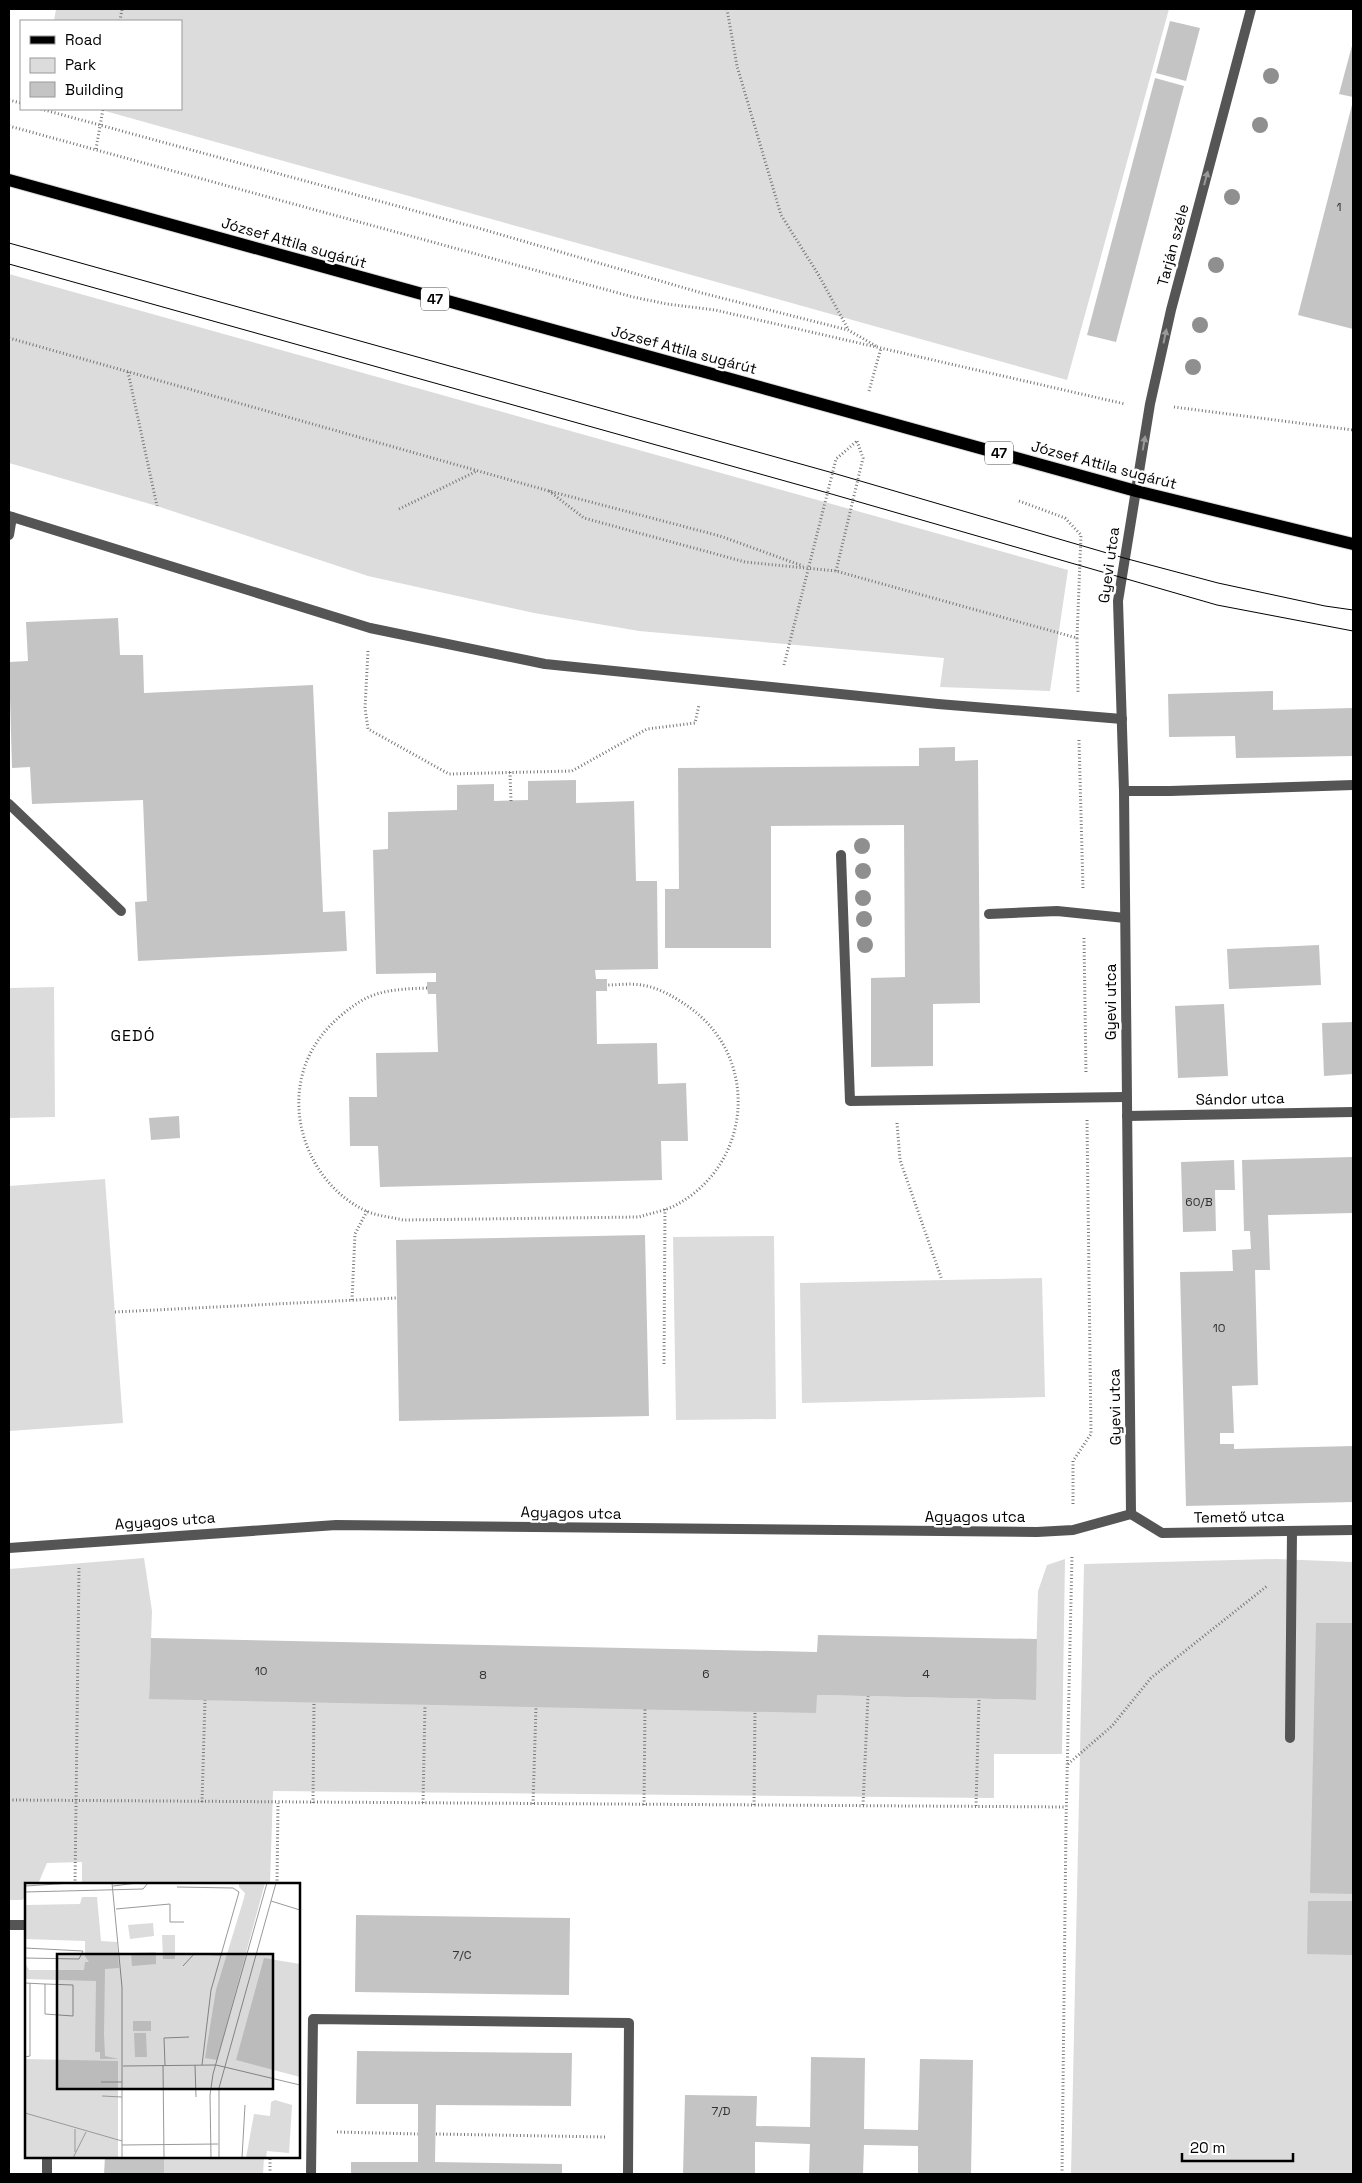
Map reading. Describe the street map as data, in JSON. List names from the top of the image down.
{
  "streets": {
    "main road": ["József Attila sugárút", "47"],
    "street": [
      "Tarján széle",
      "Gyevi utca",
      "Sándor utca",
      "Agyagos utca",
      "Temető utca"
    ]
  },
  "crossings": [
    ["József Attila sugárút", "Tarján széle"],
    ["József Attila sugárút", "Gyevi utca"],
    ["Tarján széle", "Gyevi utca"],
    ["Gyevi utca", "Sándor utca"],
    ["Gyevi utca", "Agyagos utca"],
    ["Gyevi utca", "Temető utca"],
    ["Agyagos utca", "Temető utca"]
  ],
  "one_way": ["Tarján széle"],
  "districts": ["GEDÓ"],
  "house_numbers": [
    "1",
    "60/B",
    "10",
    "10",
    "6",
    "4",
    "8",
    "7/C",
    "7/D"
  ],
  "legend": ["Road", "Park", "Building"],
  "scale_bar": "20 m"
}
